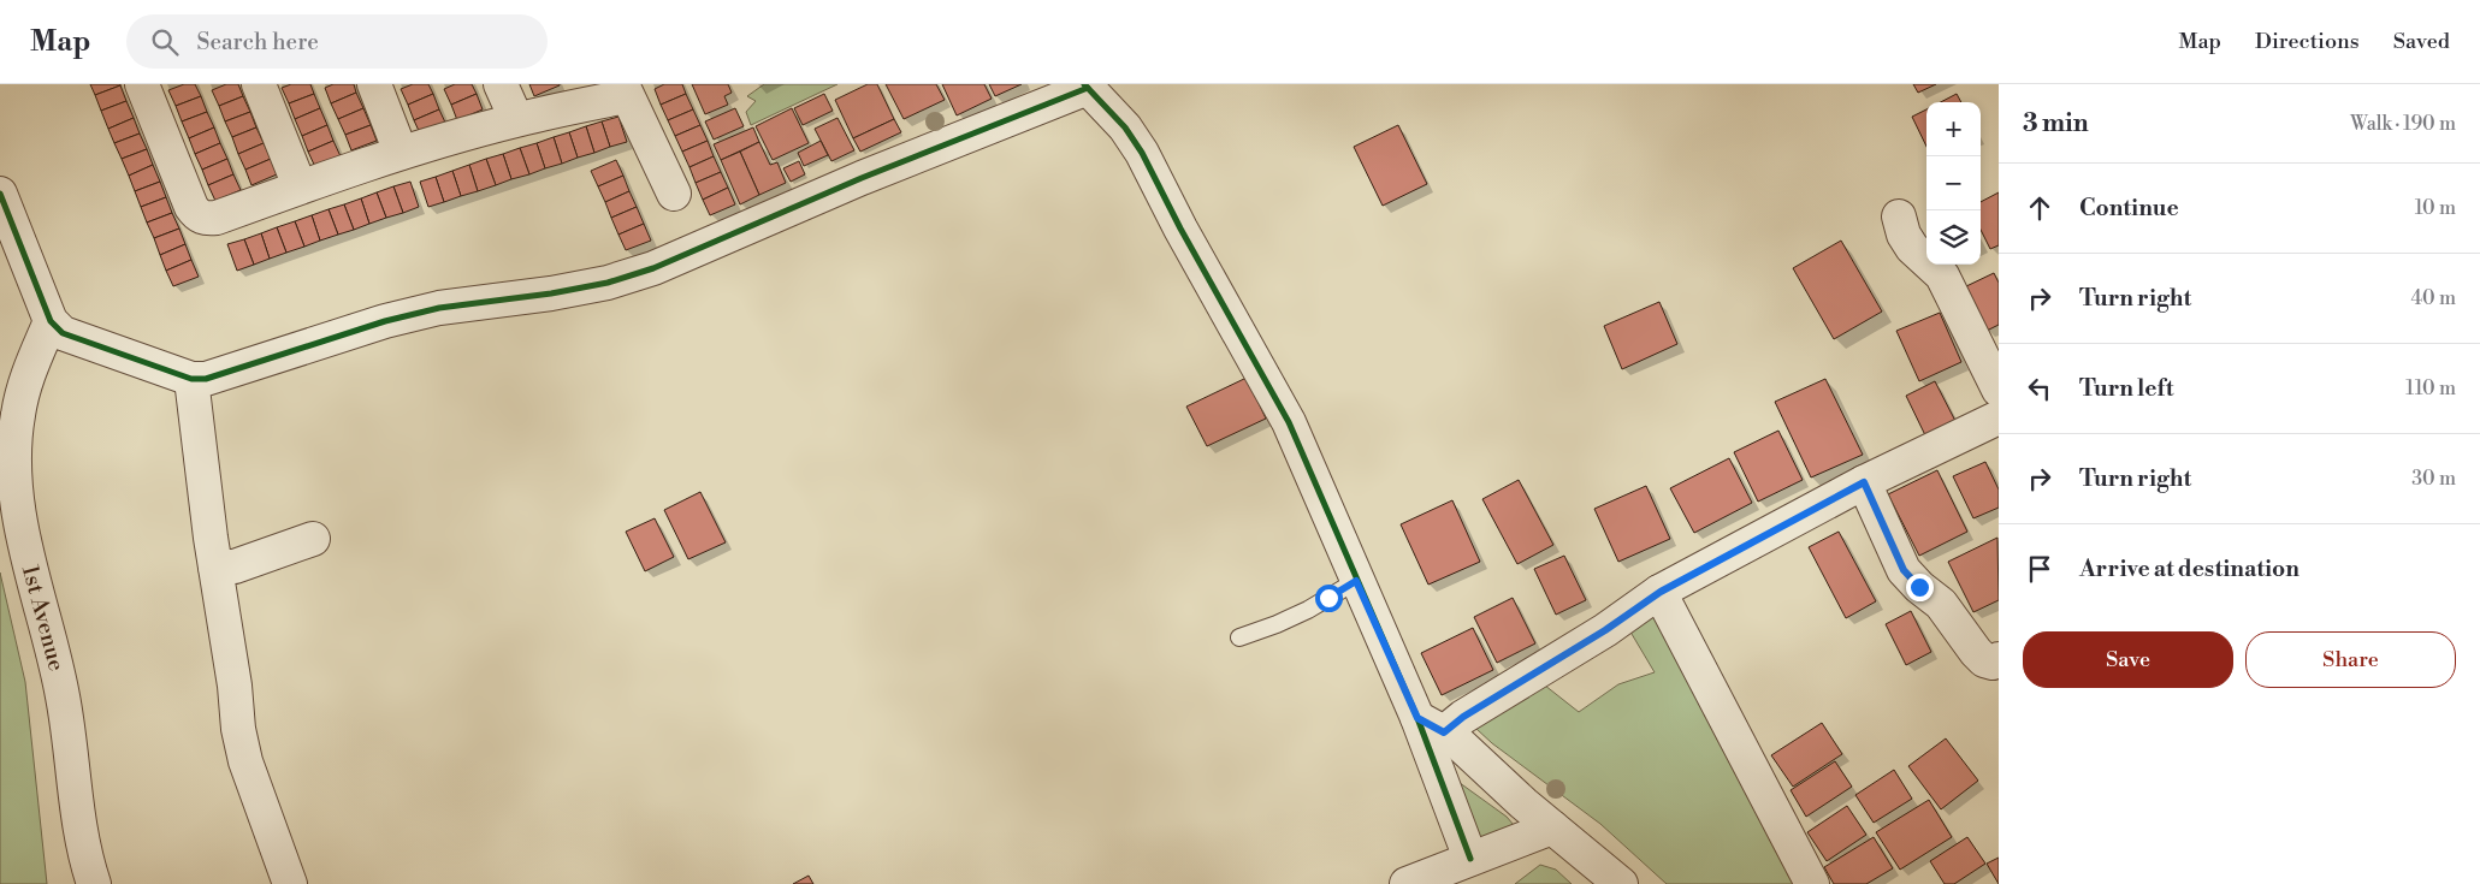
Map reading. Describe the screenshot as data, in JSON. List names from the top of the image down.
{
  "streets": {
    "street": ["1st Avenue"]
  },
  "page": {
    "header": "Map",
    "search": "Search here",
    "nav": ["Map", "Directions", "Saved"],
    "heading": ["3 min", "Walk · 190 m"],
    "map_buttons": ["+", "−"],
    "list": [
      ["Continue", "10 m"],
      ["Turn right", "40 m"],
      ["Turn left", "110 m"],
      ["Turn right", "30 m"],
      "Arrive at destination"
    ],
    "buttons": ["Save", "Share"]
  }
}
